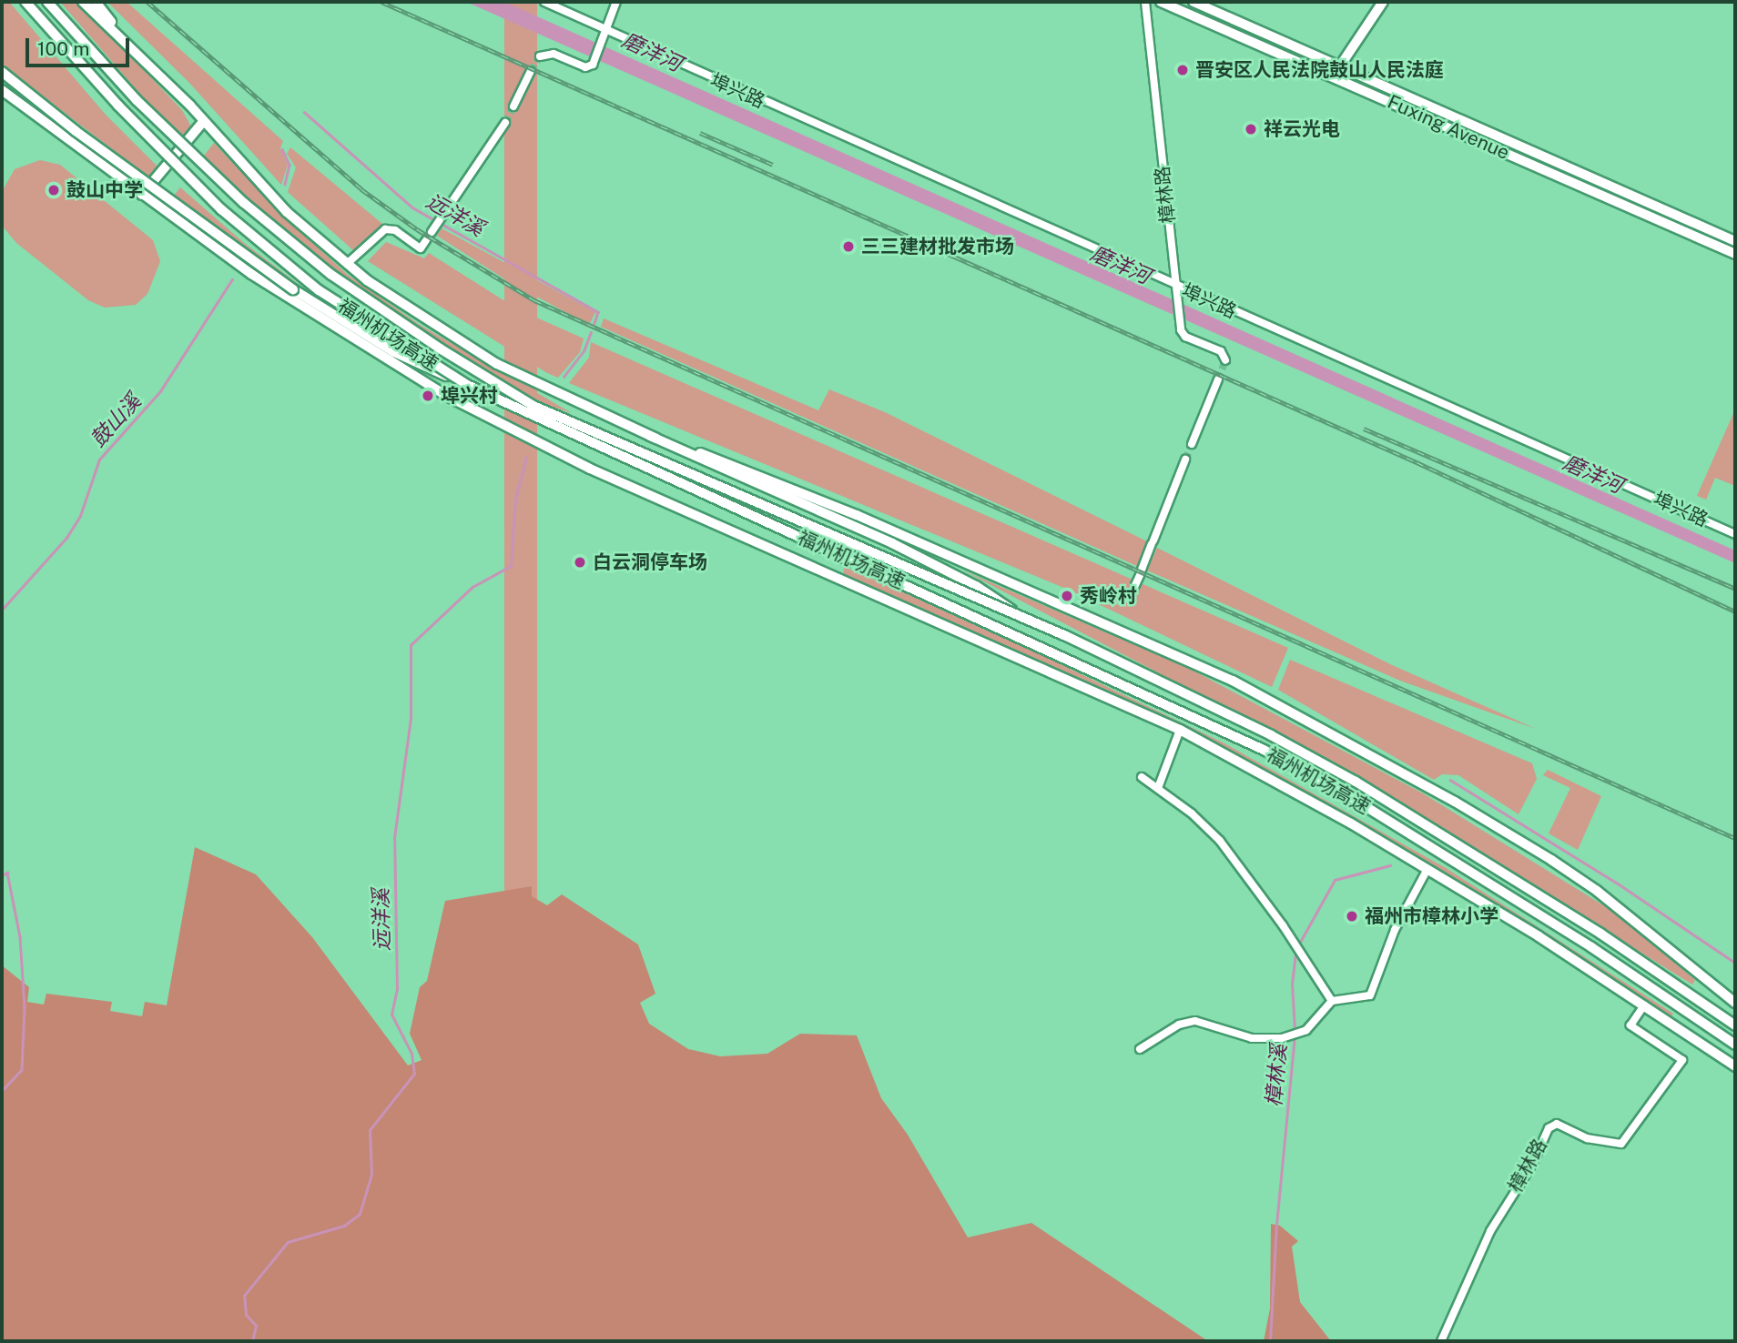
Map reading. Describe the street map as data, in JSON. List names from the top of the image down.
{
  "streets": {
    "highway": ["福州机场高速"],
    "main road": ["Fuxing Avenue"],
    "street": ["埠兴路", "樟林路"]
  },
  "crossings": [
    ["埠兴路", "樟林路"]
  ],
  "water": [
    "磨洋河",
    "远洋溪",
    "鼓山溪",
    "樟林溪"
  ],
  "places": [
    "晋安区人民法院鼓山人民法庭",
    "祥云光电",
    "鼓山中学",
    "三三建材批发市场",
    "埠兴村",
    "白云洞停车场",
    "秀岭村",
    "福州市樟林小学"
  ],
  "scale_bar": "100 m"
}
